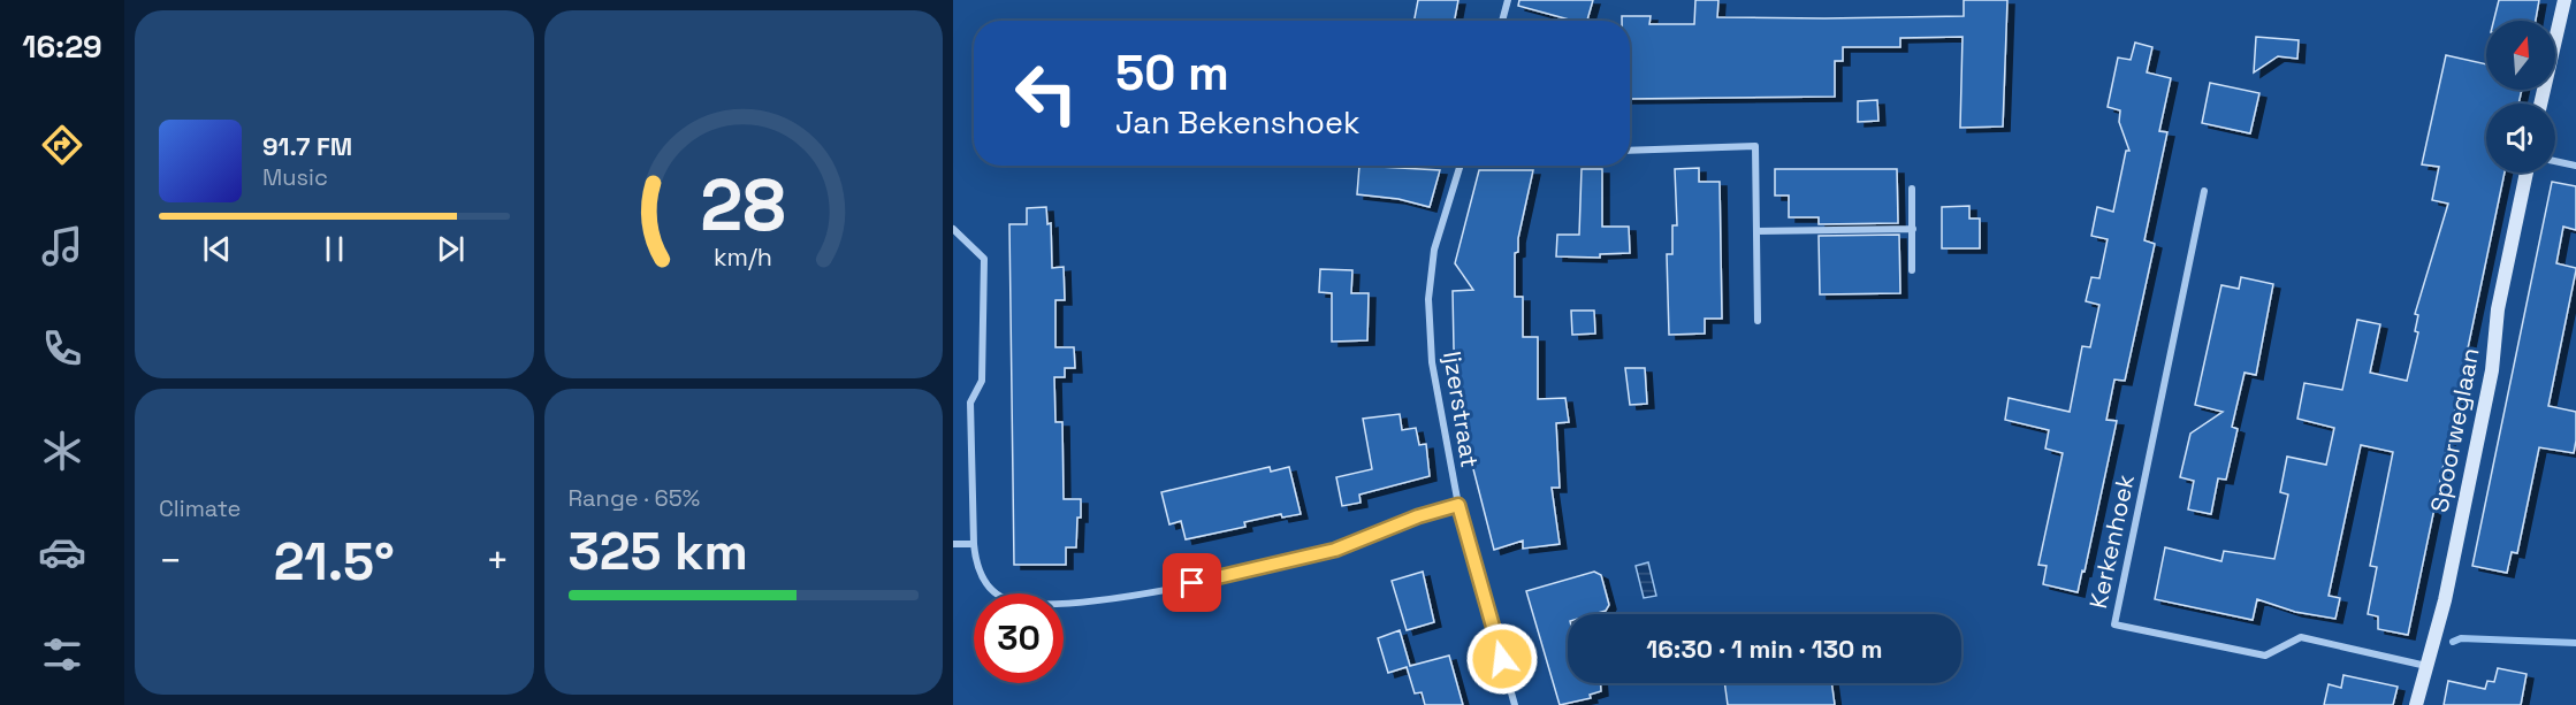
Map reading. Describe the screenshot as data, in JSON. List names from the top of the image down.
{
  "streets": {
    "street": ["Ijzerstraat", "Spoorweglaan", "Kerkenhoek"]
  },
  "crossings": [
    ["Spoorweglaan", "Kerkenhoek"]
  ],
  "north": "top",
  "page": {
    "tabs": "16:29",
    "turn": ["50 m", "Jan Bekenshoek"],
    "song": ["91.7 FM", "Music"],
    "tile": [
      "Climate",
      ["Range · 65%", "325 km"]
    ],
    "heat": ["−", "21.5°", "+"],
    "limit": "30",
    "trip": "16:30 · 1 min · 130 m",
    "gauge": ["28", "km/h"]
  }
}
